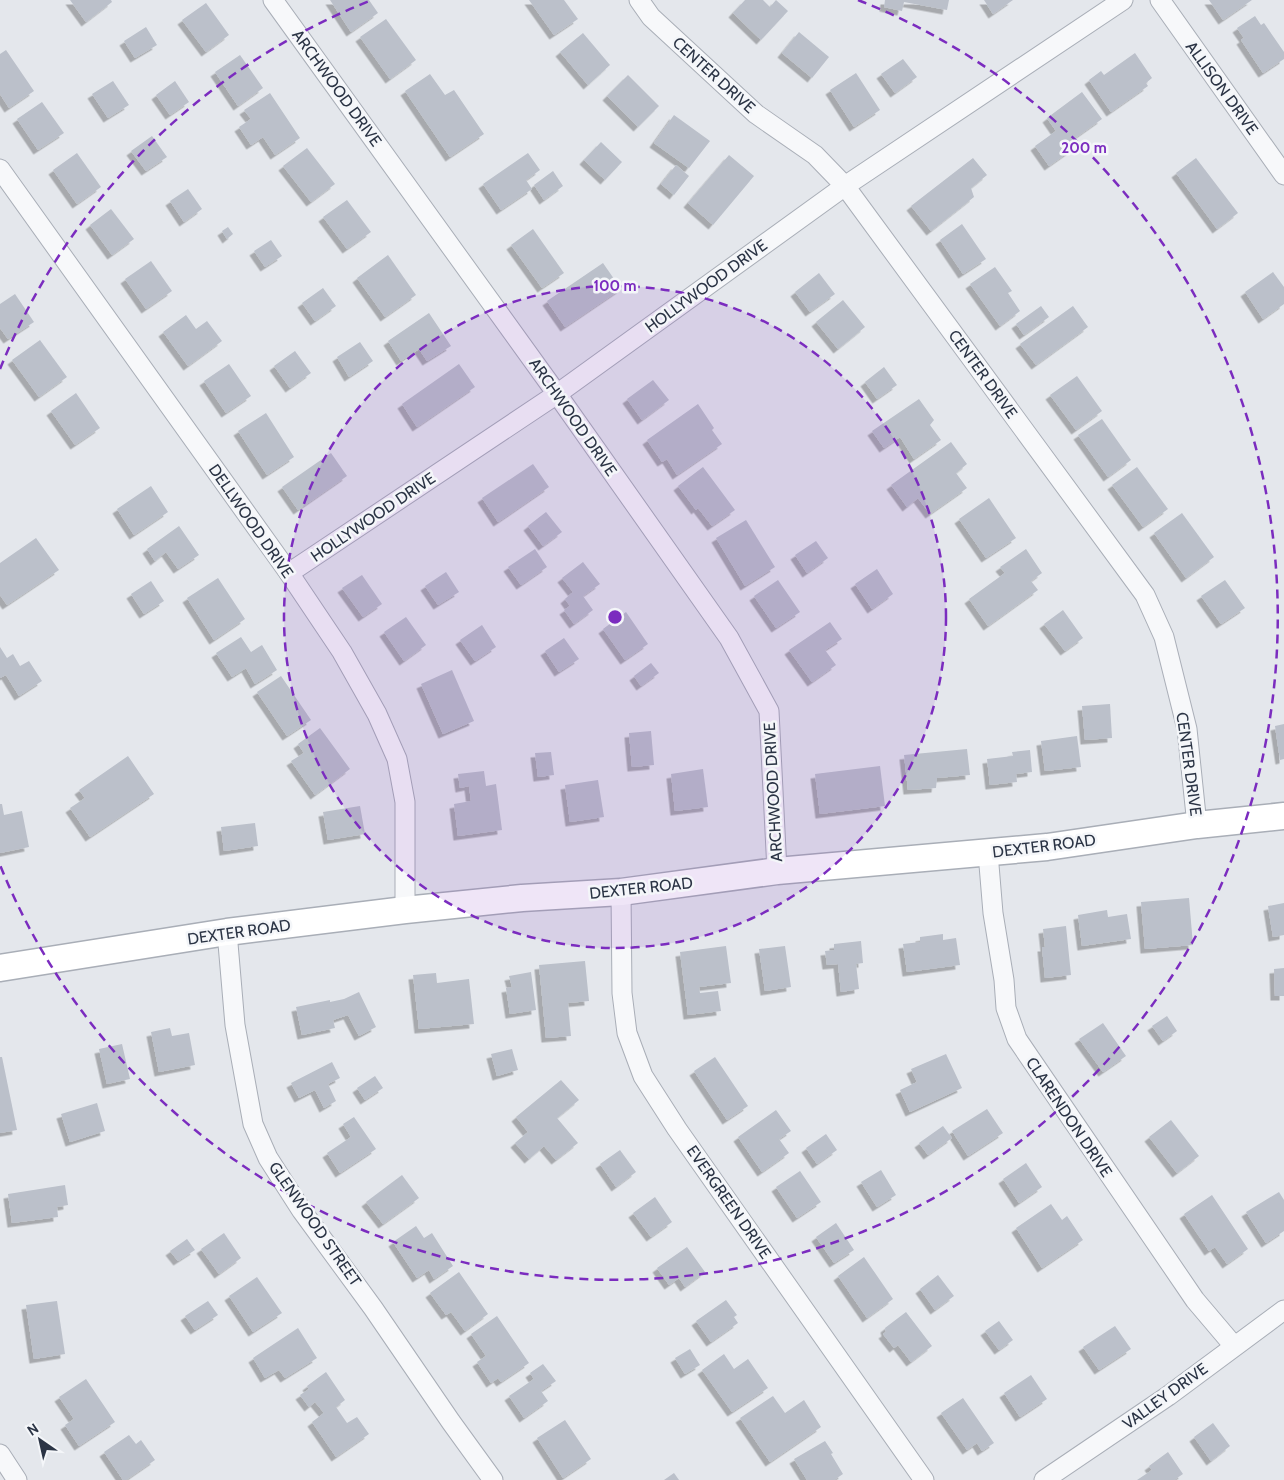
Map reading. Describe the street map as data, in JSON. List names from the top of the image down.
{
  "streets": {
    "main road": ["DEXTER ROAD"],
    "street": [
      "CENTER DRIVE",
      "ARCHWOOD DRIVE",
      "ALLISON DRIVE",
      "HOLLYWOOD DRIVE",
      "DELLWOOD DRIVE",
      "CLARENDON DRIVE",
      "EVERGREEN DRIVE",
      "GLENWOOD STREET",
      "VALLEY DRIVE"
    ]
  },
  "crossings": [
    ["CENTER DRIVE", "HOLLYWOOD DRIVE"],
    ["CENTER DRIVE", "DEXTER ROAD"],
    ["ARCHWOOD DRIVE", "HOLLYWOOD DRIVE"],
    ["ARCHWOOD DRIVE", "DEXTER ROAD"],
    ["HOLLYWOOD DRIVE", "DELLWOOD DRIVE"],
    ["DELLWOOD DRIVE", "DEXTER ROAD"],
    ["DEXTER ROAD", "CLARENDON DRIVE"],
    ["DEXTER ROAD", "EVERGREEN DRIVE"],
    ["DEXTER ROAD", "GLENWOOD STREET"],
    ["CLARENDON DRIVE", "VALLEY DRIVE"]
  ],
  "north": "top left",
  "rings": ["200 m", "100 m"]
}
